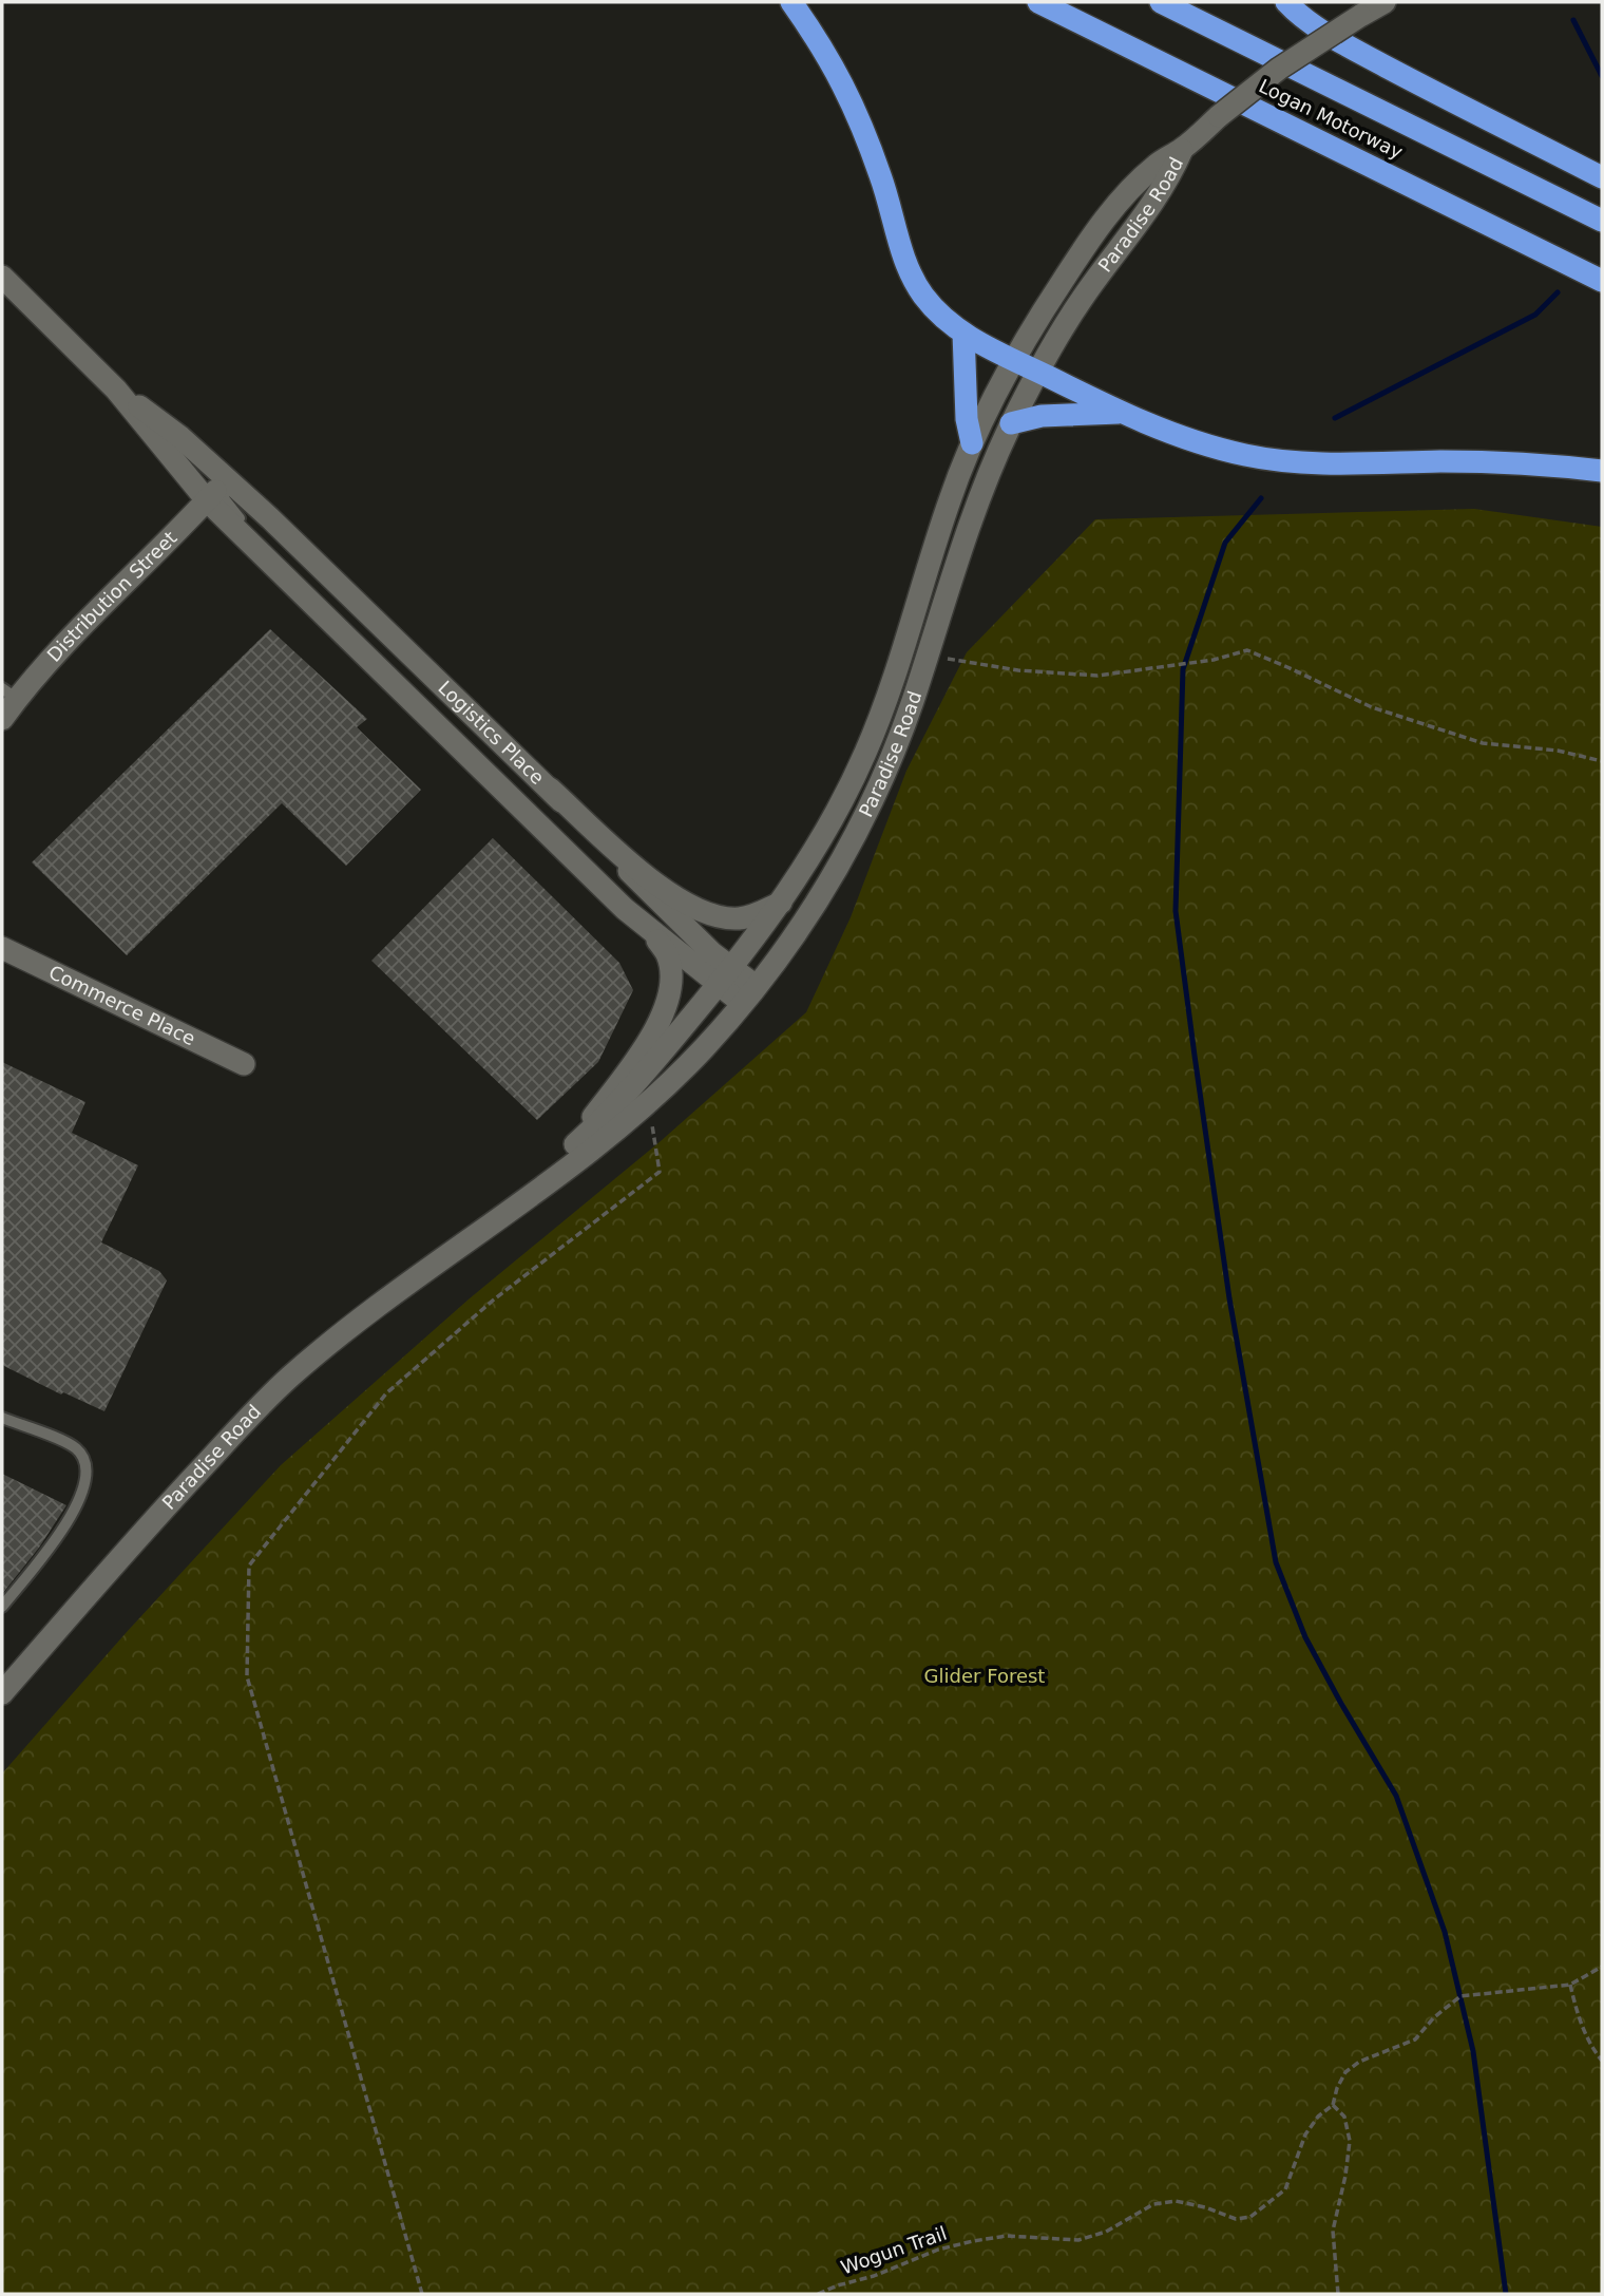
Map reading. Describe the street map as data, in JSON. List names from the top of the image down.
{
  "streets": {
    "highway": ["Logan Motorway"],
    "street": [
      "Paradise Road",
      "Distribution Street",
      "Logistics Place",
      "Commerce Place"
    ],
    "path": ["Wogun Trail"]
  },
  "crossings": [
    ["Paradise Road", "Logistics Place"],
    ["Distribution Street", "Logistics Place"]
  ],
  "parks": ["Glider Forest"]
}
